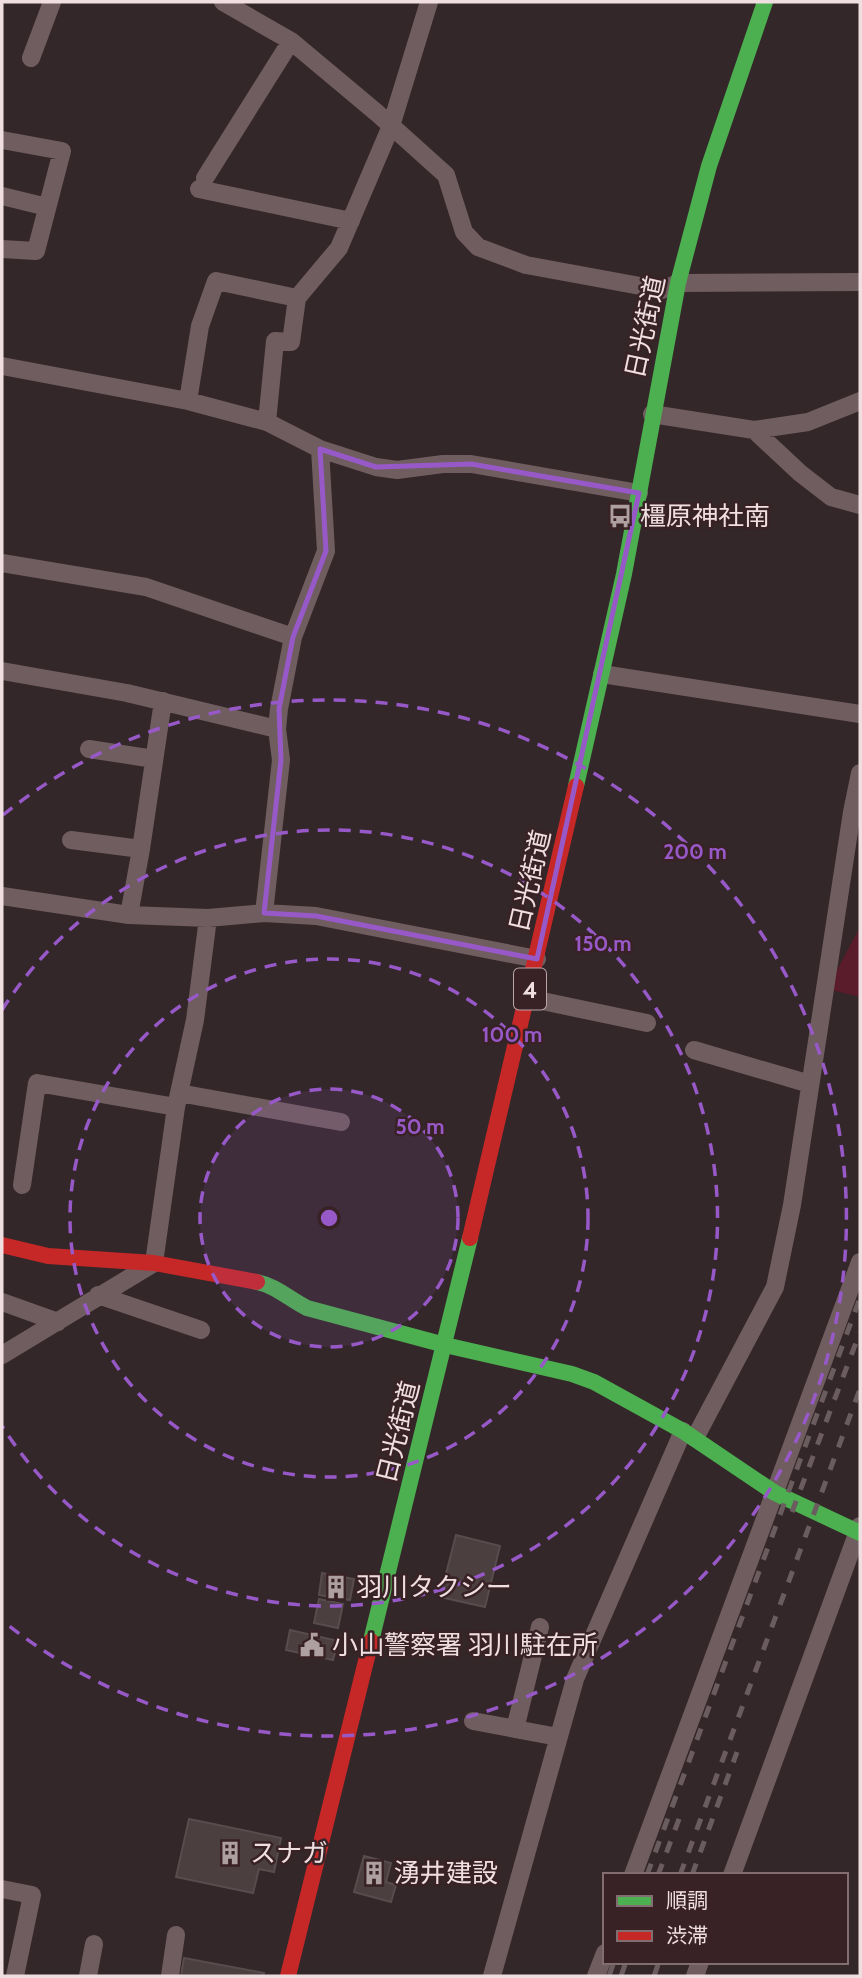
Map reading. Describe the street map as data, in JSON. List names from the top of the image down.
{
  "streets": {
    "main road": ["日光街道", "4"]
  },
  "places": {
    "bus stop": ["橿原神社南"],
    "building": ["羽川タクシー", "スナガ", "湧井建設"],
    "public building": ["小山警察署 羽川駐在所"]
  },
  "legend": ["順調", "渋滞"],
  "rings": [
    "200 m",
    "150 m",
    "100 m",
    "50 m"
  ]
}
